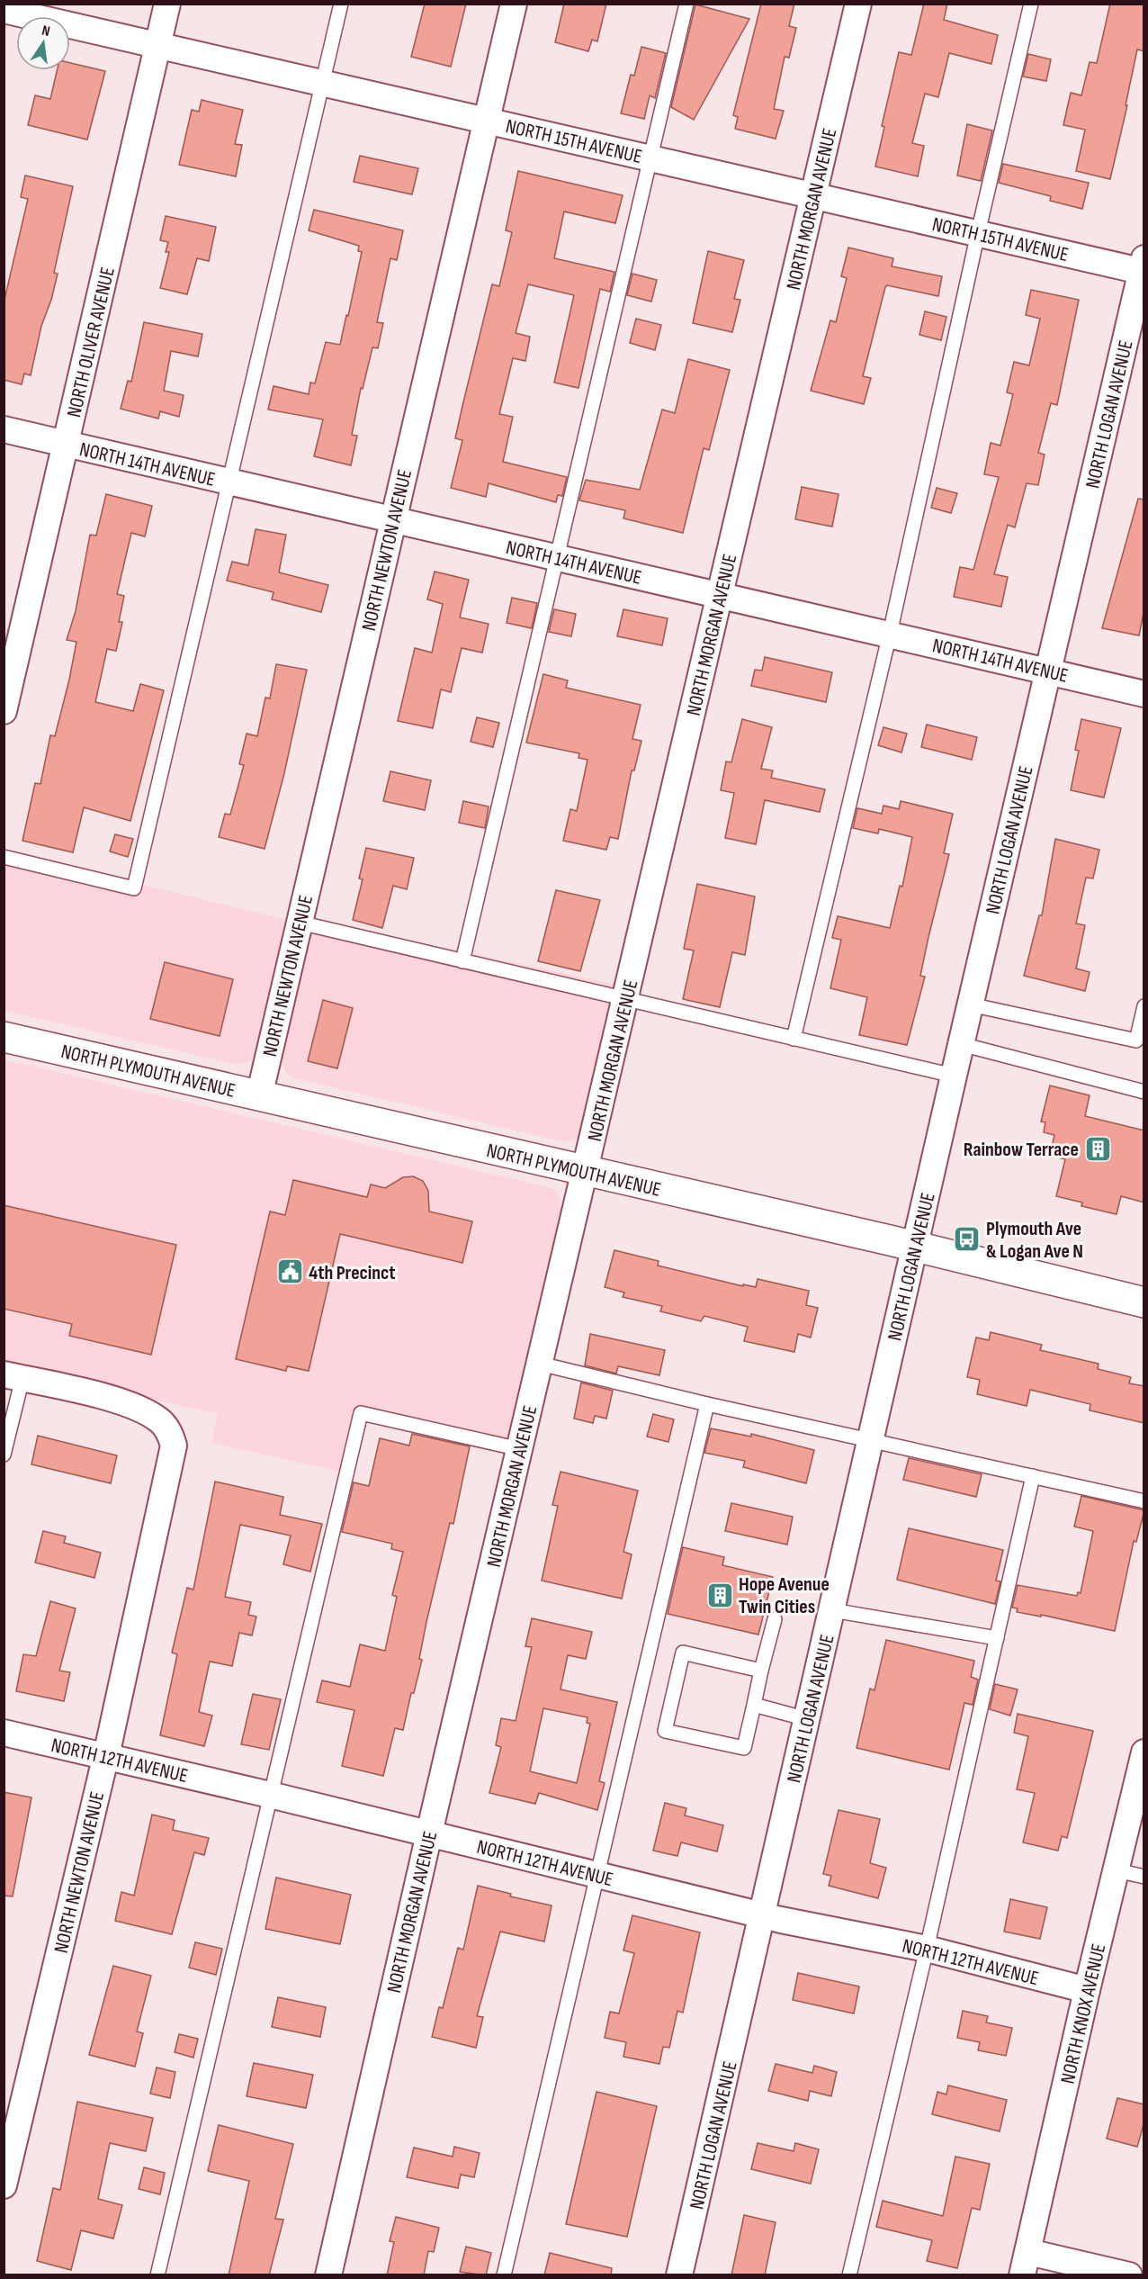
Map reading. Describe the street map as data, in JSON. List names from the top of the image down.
{
  "streets": {
    "main road": ["NORTH PLYMOUTH AVENUE"],
    "street": [
      "NORTH 15TH AVENUE",
      "NORTH MORGAN AVENUE",
      "NORTH OLIVER AVENUE",
      "NORTH LOGAN AVENUE",
      "NORTH 14TH AVENUE",
      "NORTH NEWTON AVENUE",
      "NORTH 12TH AVENUE",
      "NORTH KNOX AVENUE"
    ]
  },
  "crossings": [
    ["NORTH 15TH AVENUE", "NORTH MORGAN AVENUE"],
    ["NORTH 15TH AVENUE", "NORTH OLIVER AVENUE"],
    ["NORTH 15TH AVENUE", "NORTH LOGAN AVENUE"],
    ["NORTH 15TH AVENUE", "NORTH NEWTON AVENUE"],
    ["NORTH MORGAN AVENUE", "NORTH 14TH AVENUE"],
    ["NORTH MORGAN AVENUE", "NORTH PLYMOUTH AVENUE"],
    ["NORTH MORGAN AVENUE", "NORTH 12TH AVENUE"],
    ["NORTH OLIVER AVENUE", "NORTH 14TH AVENUE"],
    ["NORTH LOGAN AVENUE", "NORTH 14TH AVENUE"],
    ["NORTH LOGAN AVENUE", "NORTH PLYMOUTH AVENUE"],
    ["NORTH LOGAN AVENUE", "NORTH 12TH AVENUE"],
    ["NORTH 14TH AVENUE", "NORTH NEWTON AVENUE"],
    ["NORTH NEWTON AVENUE", "NORTH PLYMOUTH AVENUE"],
    ["NORTH NEWTON AVENUE", "NORTH 12TH AVENUE"],
    ["NORTH 12TH AVENUE", "NORTH KNOX AVENUE"]
  ],
  "places": {
    "building": ["Rainbow Terrace", "Hope Avenue Twin Cities"],
    "bus stop": ["Plymouth Ave & Logan Ave N"],
    "public building": ["4th Precinct"]
  },
  "north": "top"
}
